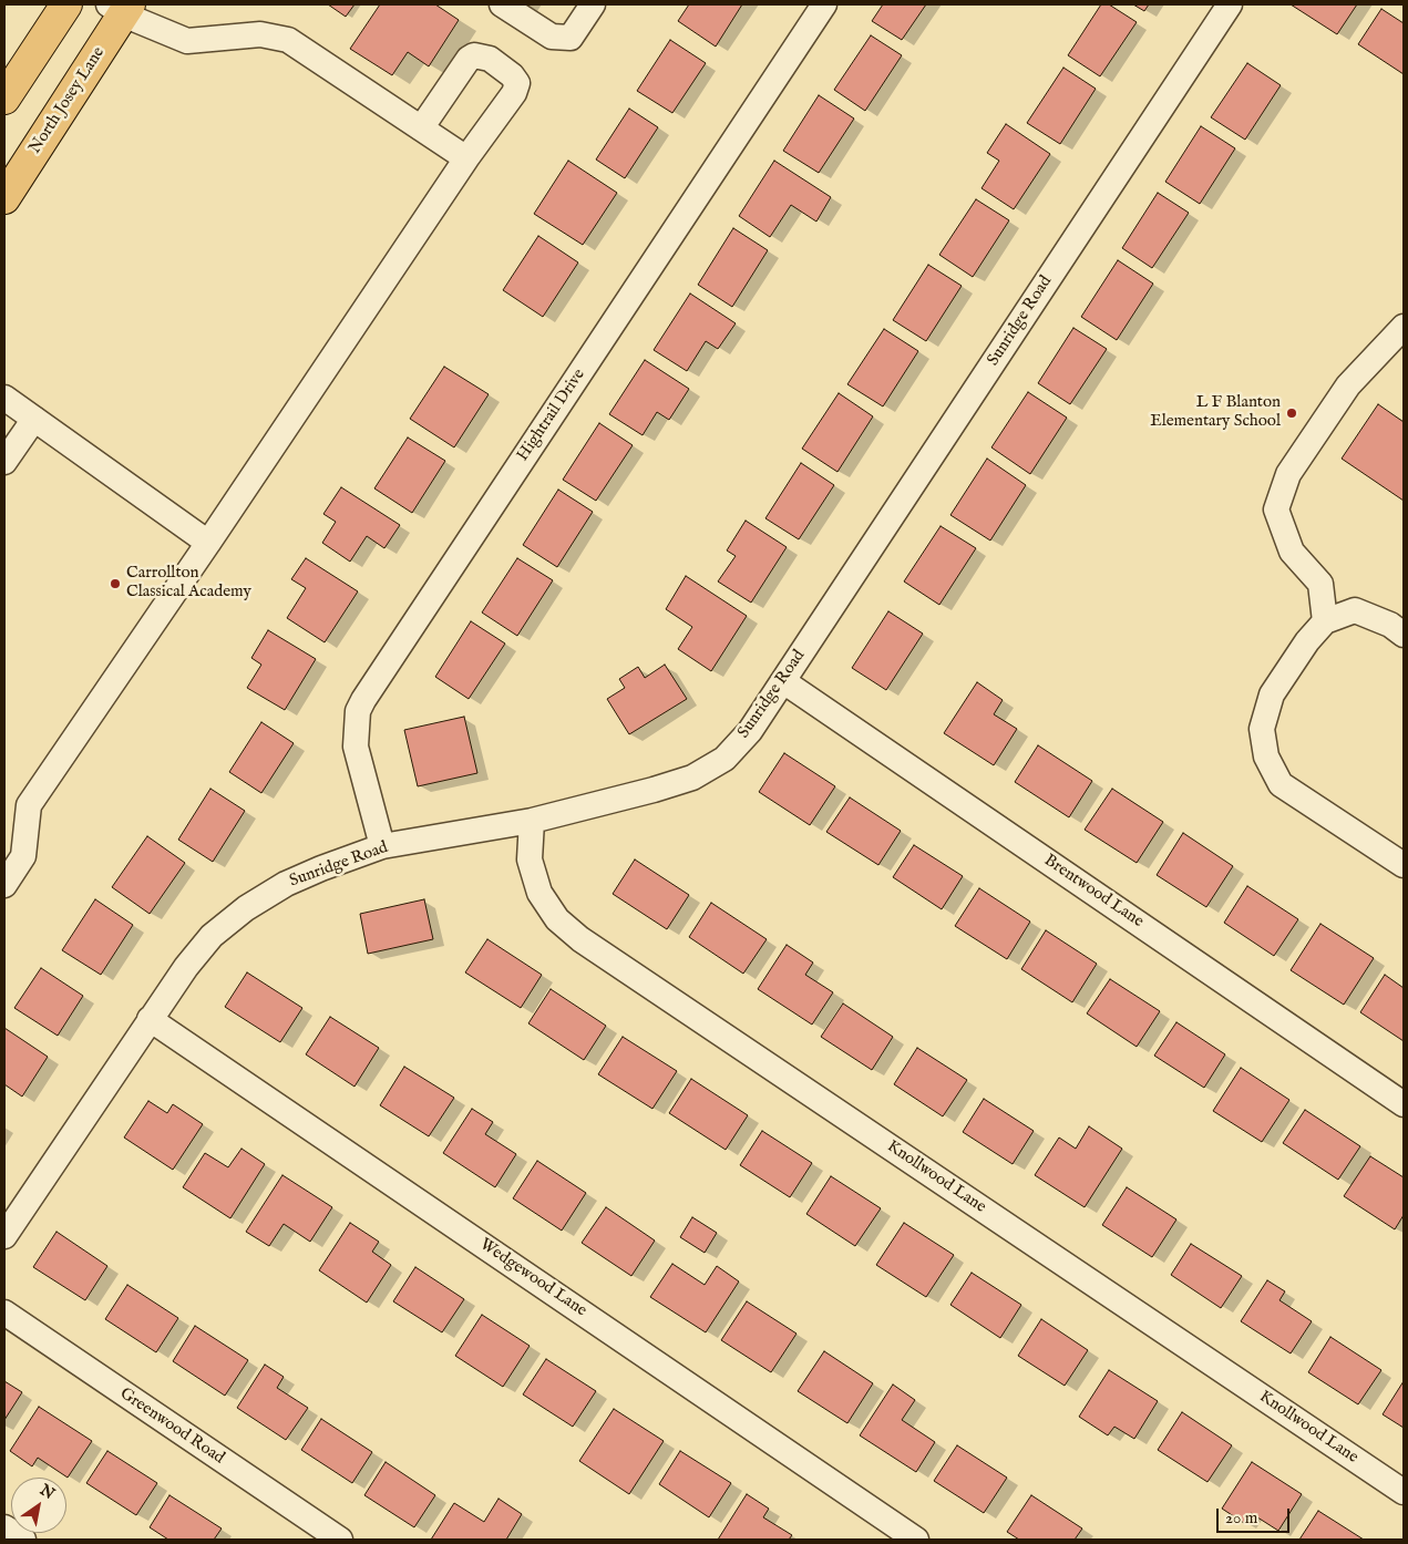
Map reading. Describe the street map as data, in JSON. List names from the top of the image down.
{
  "streets": {
    "main road": ["North Josey Lane"],
    "street": [
      "Sunridge Road",
      "Hightrail Drive",
      "Brentwood Lane",
      "Knollwood Lane",
      "Wedgewood Lane",
      "Greenwood Road"
    ]
  },
  "crossings": [
    ["Sunridge Road", "Hightrail Drive"],
    ["Sunridge Road", "Brentwood Lane"],
    ["Sunridge Road", "Knollwood Lane"],
    ["Sunridge Road", "Wedgewood Lane"]
  ],
  "places": ["L F Blanton Elementary School", "Carrollton Classical Academy"],
  "scale_bar": "20 m",
  "north": "top right"
}
